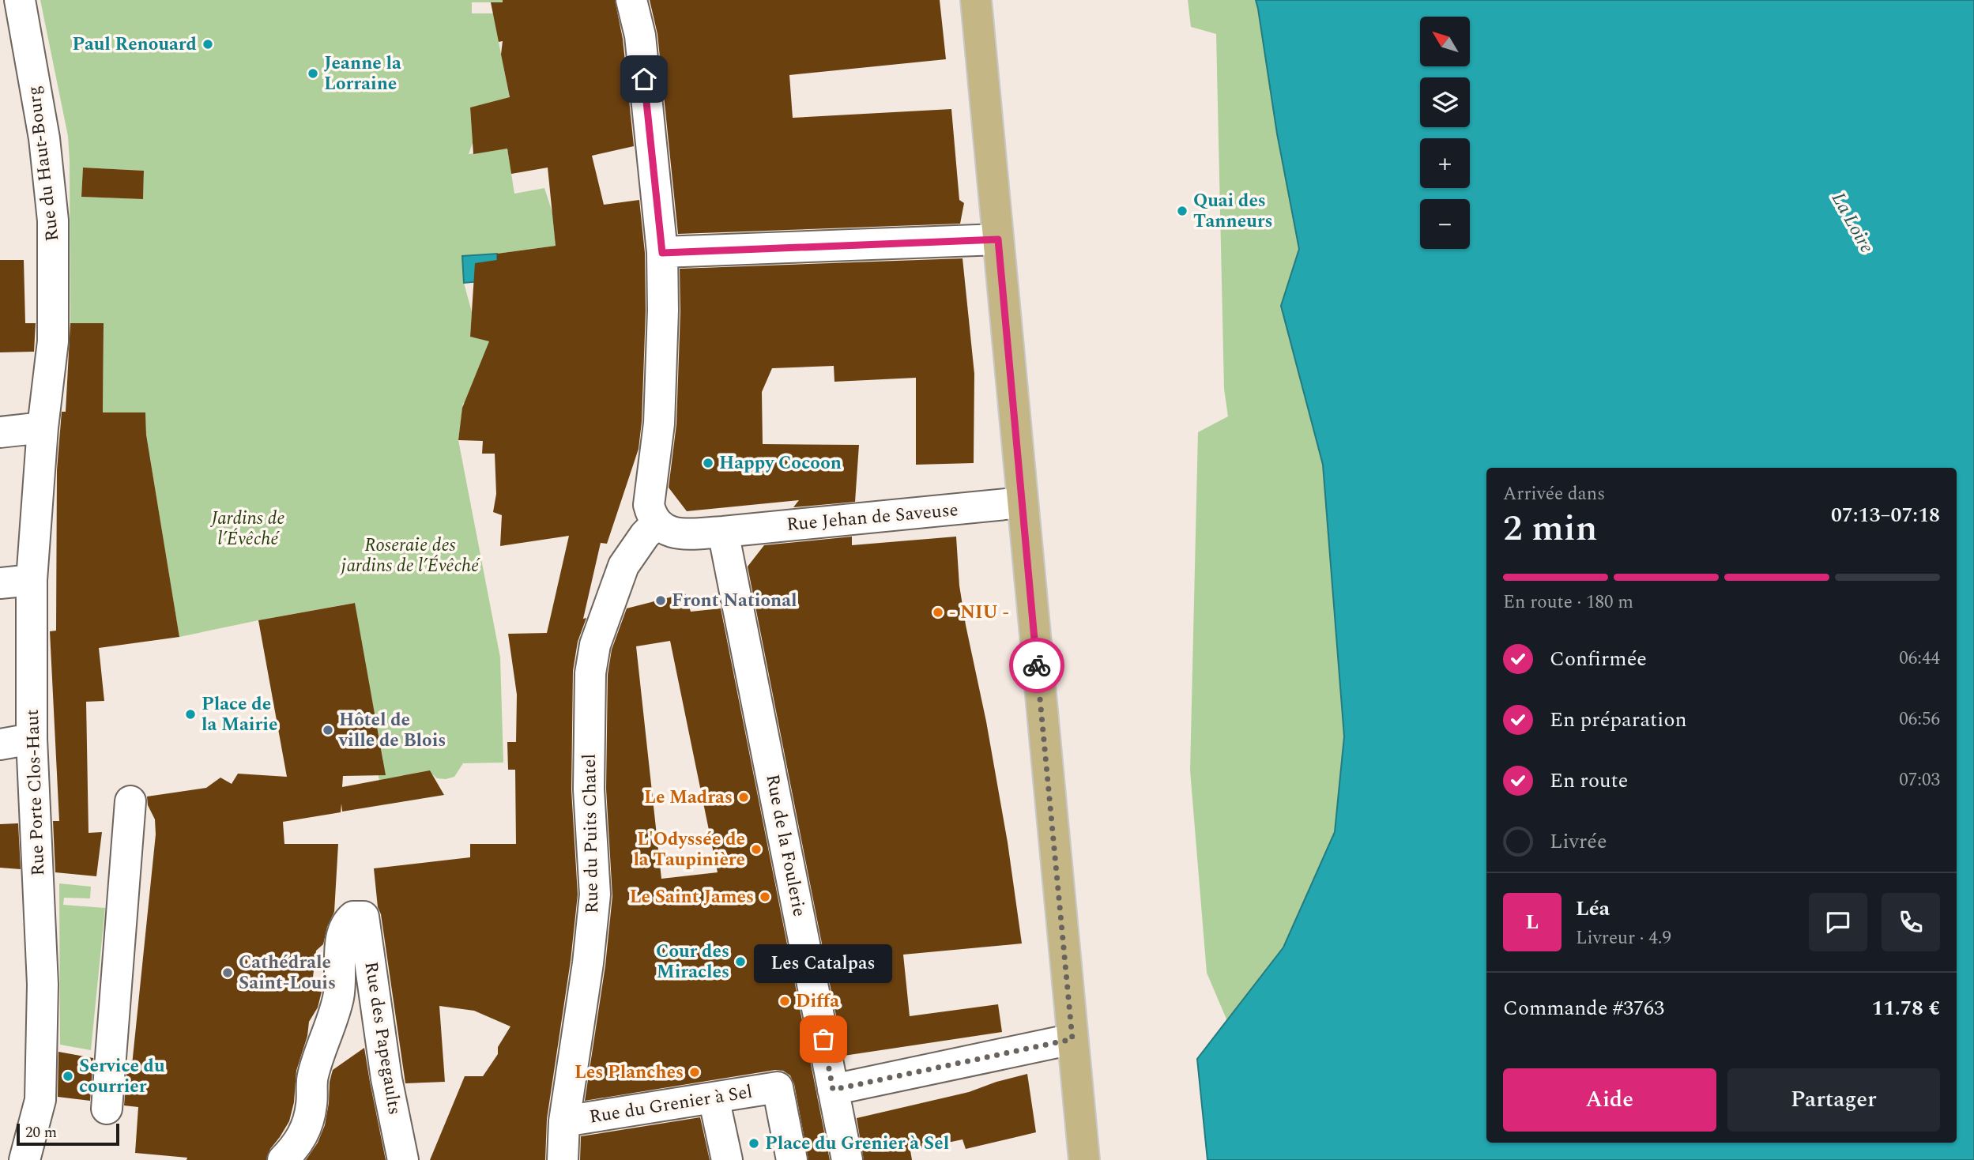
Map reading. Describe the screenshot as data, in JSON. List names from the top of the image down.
{
  "streets": {
    "street": [
      "Rue du Haut-Bourg",
      "Rue Jehan de Saveuse",
      "Rue Porte Clos-Haut",
      "Rue du Puits Chatel",
      "Rue de la Foulerie",
      "Rue des Papegaults",
      "Rue du Grenier à Sel"
    ]
  },
  "crossings": [
    ["Rue du Haut-Bourg", "Rue Porte Clos-Haut"],
    ["Rue Jehan de Saveuse", "Rue du Puits Chatel"],
    ["Rue Jehan de Saveuse", "Rue de la Foulerie"],
    ["Rue du Puits Chatel", "Rue du Grenier à Sel"]
  ],
  "water": ["La Loire"],
  "parks": ["Jardins de l’Évêché", "Roseraie des jardins de l’Évêché"],
  "places": [
    "Paul Renouard",
    "Jeanne la Lorraine",
    "Quai des Tanneurs",
    "Happy Cocoon",
    "Front National",
    "‑ NIU ‑",
    "Place de la Mairie",
    "Hôtel de ville de Blois",
    "Le Madras",
    "L'Odyssée de la Taupinière",
    "Le Saint James",
    "Cour des Miracles",
    "Cathédrale Saint-Louis",
    "Diffa",
    "Les Catalpas",
    "Les Planches",
    "Service du courrier",
    "Place du Grenier à Sel"
  ],
  "scale_bar": "20 m",
  "north": "top left",
  "page": {
    "map_buttons": ["+", "−"],
    "heading": ["2 min", "Arrivée dans", "07:13–07:18"],
    "panel": [
      "Léa",
      "Livreur · 4.9",
      "Commande #3763",
      "11.78 €"
    ],
    "bar": "En route · 180 m",
    "list": [
      ["Confirmée", "06:44"],
      ["En préparation", "06:56"],
      ["En route", "07:03"],
      "Livrée"
    ],
    "round": "L",
    "bubble": "Les Catalpas",
    "buttons": ["Aide", "Partager"],
    "scale": "20 m"
  }
}
